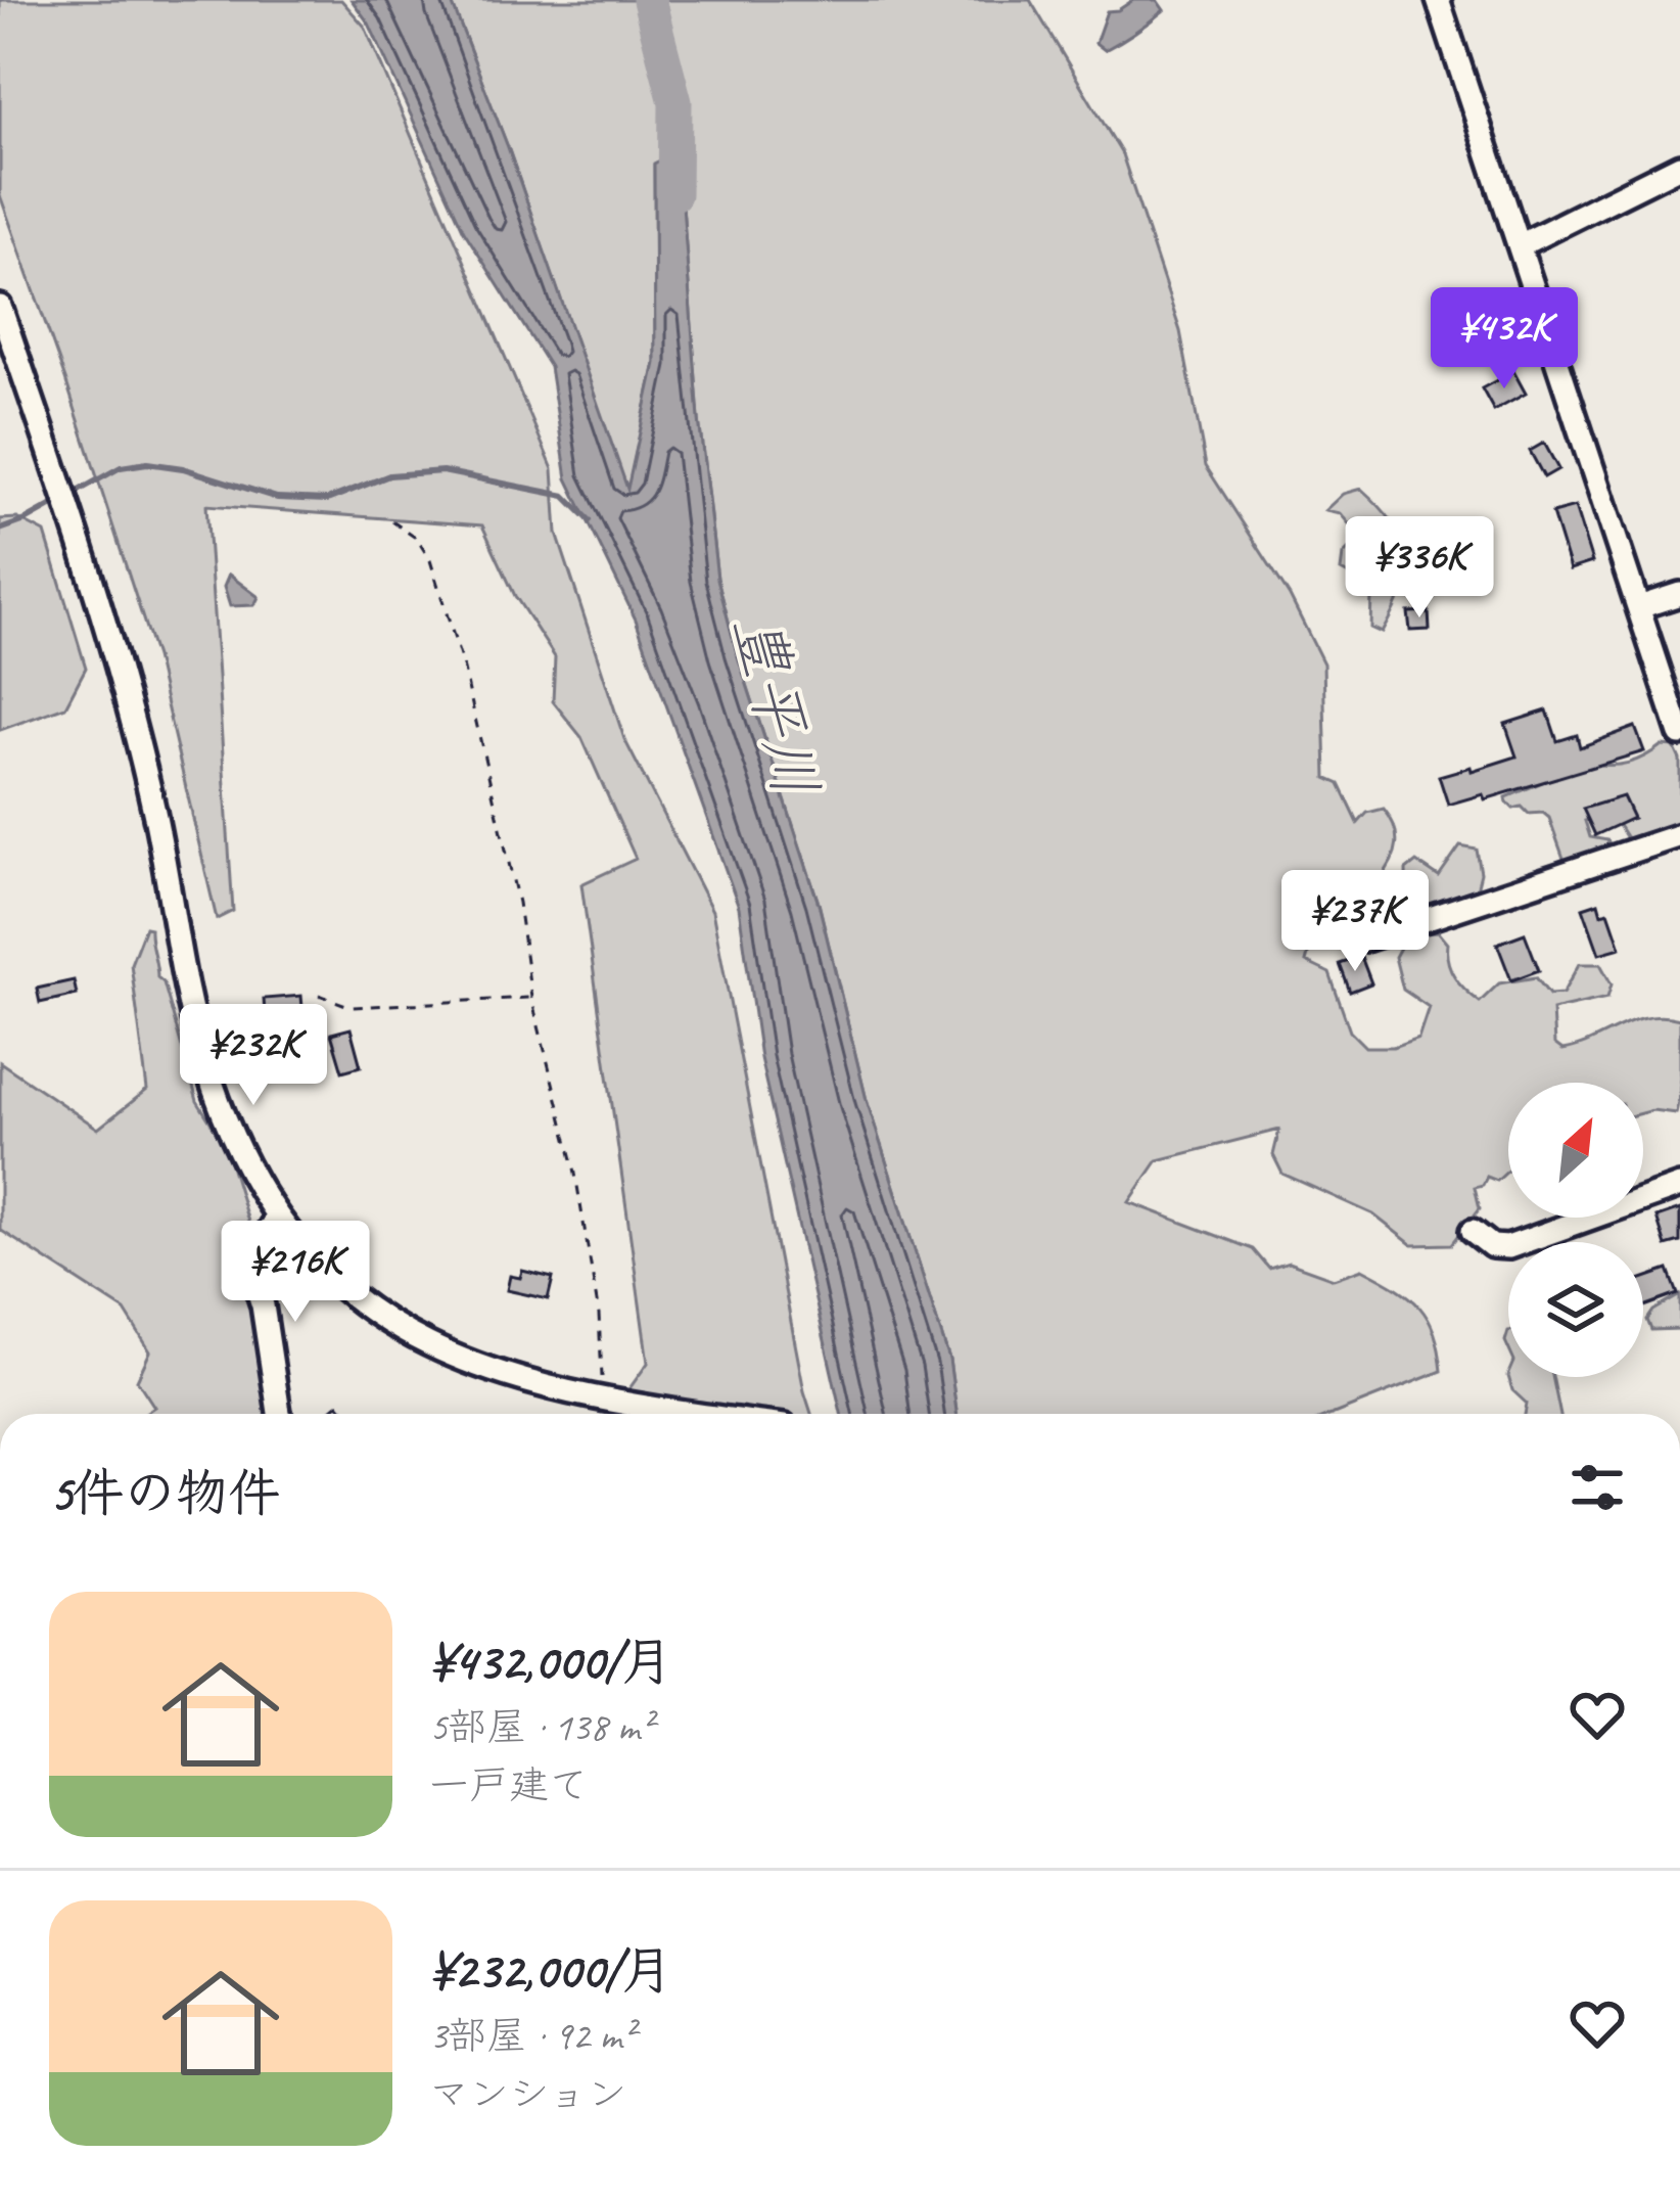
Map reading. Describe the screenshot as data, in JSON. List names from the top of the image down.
{
  "water": ["豊平川"],
  "north": "top right",
  "page": {
    "price": [
      "¥432K",
      "¥336K",
      "¥237K",
      "¥232K",
      "¥216K"
    ],
    "heading": "5件の物件",
    "list": [
      {
        "name": "¥432,000/月",
        "note": "5部屋 · 138 m² · 一戸建て"
      },
      {
        "name": "¥232,000/月",
        "note": "3部屋 · 92 m² · マンション"
      }
    ]
  }
}
